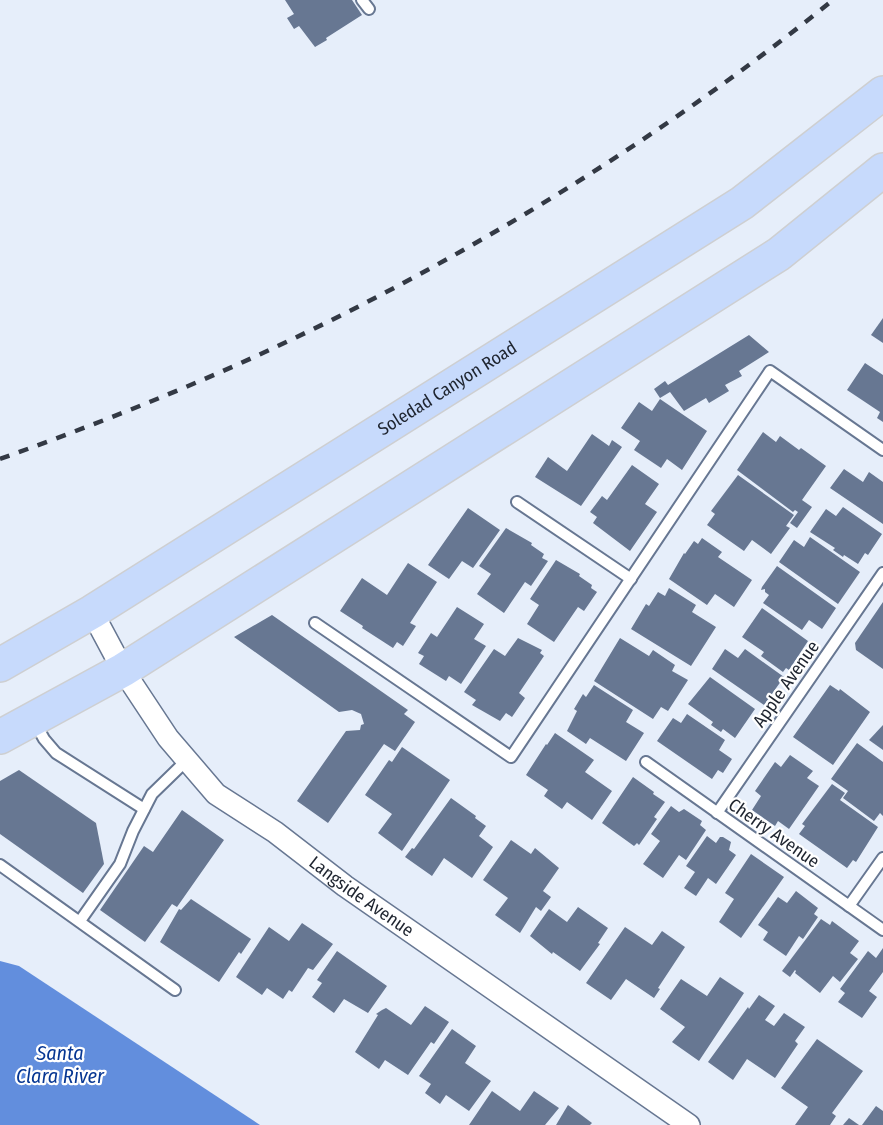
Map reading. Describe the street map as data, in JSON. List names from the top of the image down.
{
  "streets": {
    "main road": ["Soledad Canyon Road"],
    "street": ["Langside Avenue"],
    "lane": ["Apple Avenue", "Cherry Avenue"]
  },
  "crossings": [
    ["Soledad Canyon Road", "Langside Avenue"],
    ["Apple Avenue", "Cherry Avenue"]
  ],
  "water": ["Santa Clara River"]
}
